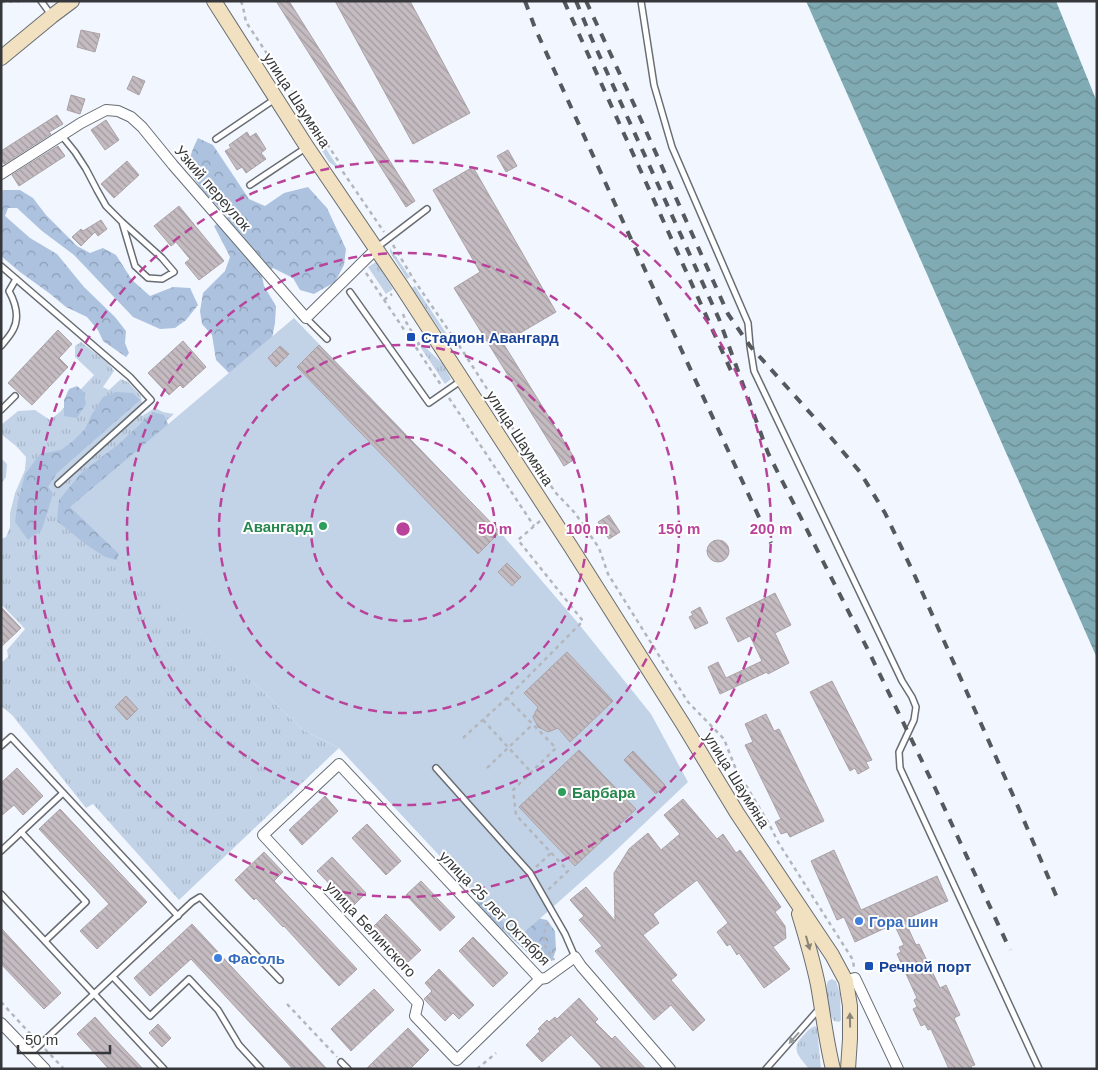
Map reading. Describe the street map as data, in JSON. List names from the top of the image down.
{
  "streets": {
    "main road": ["улица Шаумяна"],
    "street": ["Узкий переулок", "улица 25 лет Октября", "улица Белинского"]
  },
  "crossings": [
    ["улица 25 лет Октября", "улица Белинского"]
  ],
  "places": {
    "transit": ["Стадион Авангард", "Речной порт"],
    "other": [
      "Авангард",
      "Барбара",
      "Гора шин",
      "Фасоль"
    ]
  },
  "scale_bar": "50 m",
  "rings": [
    "50 m",
    "100 m",
    "150 m",
    "200 m"
  ]
}
